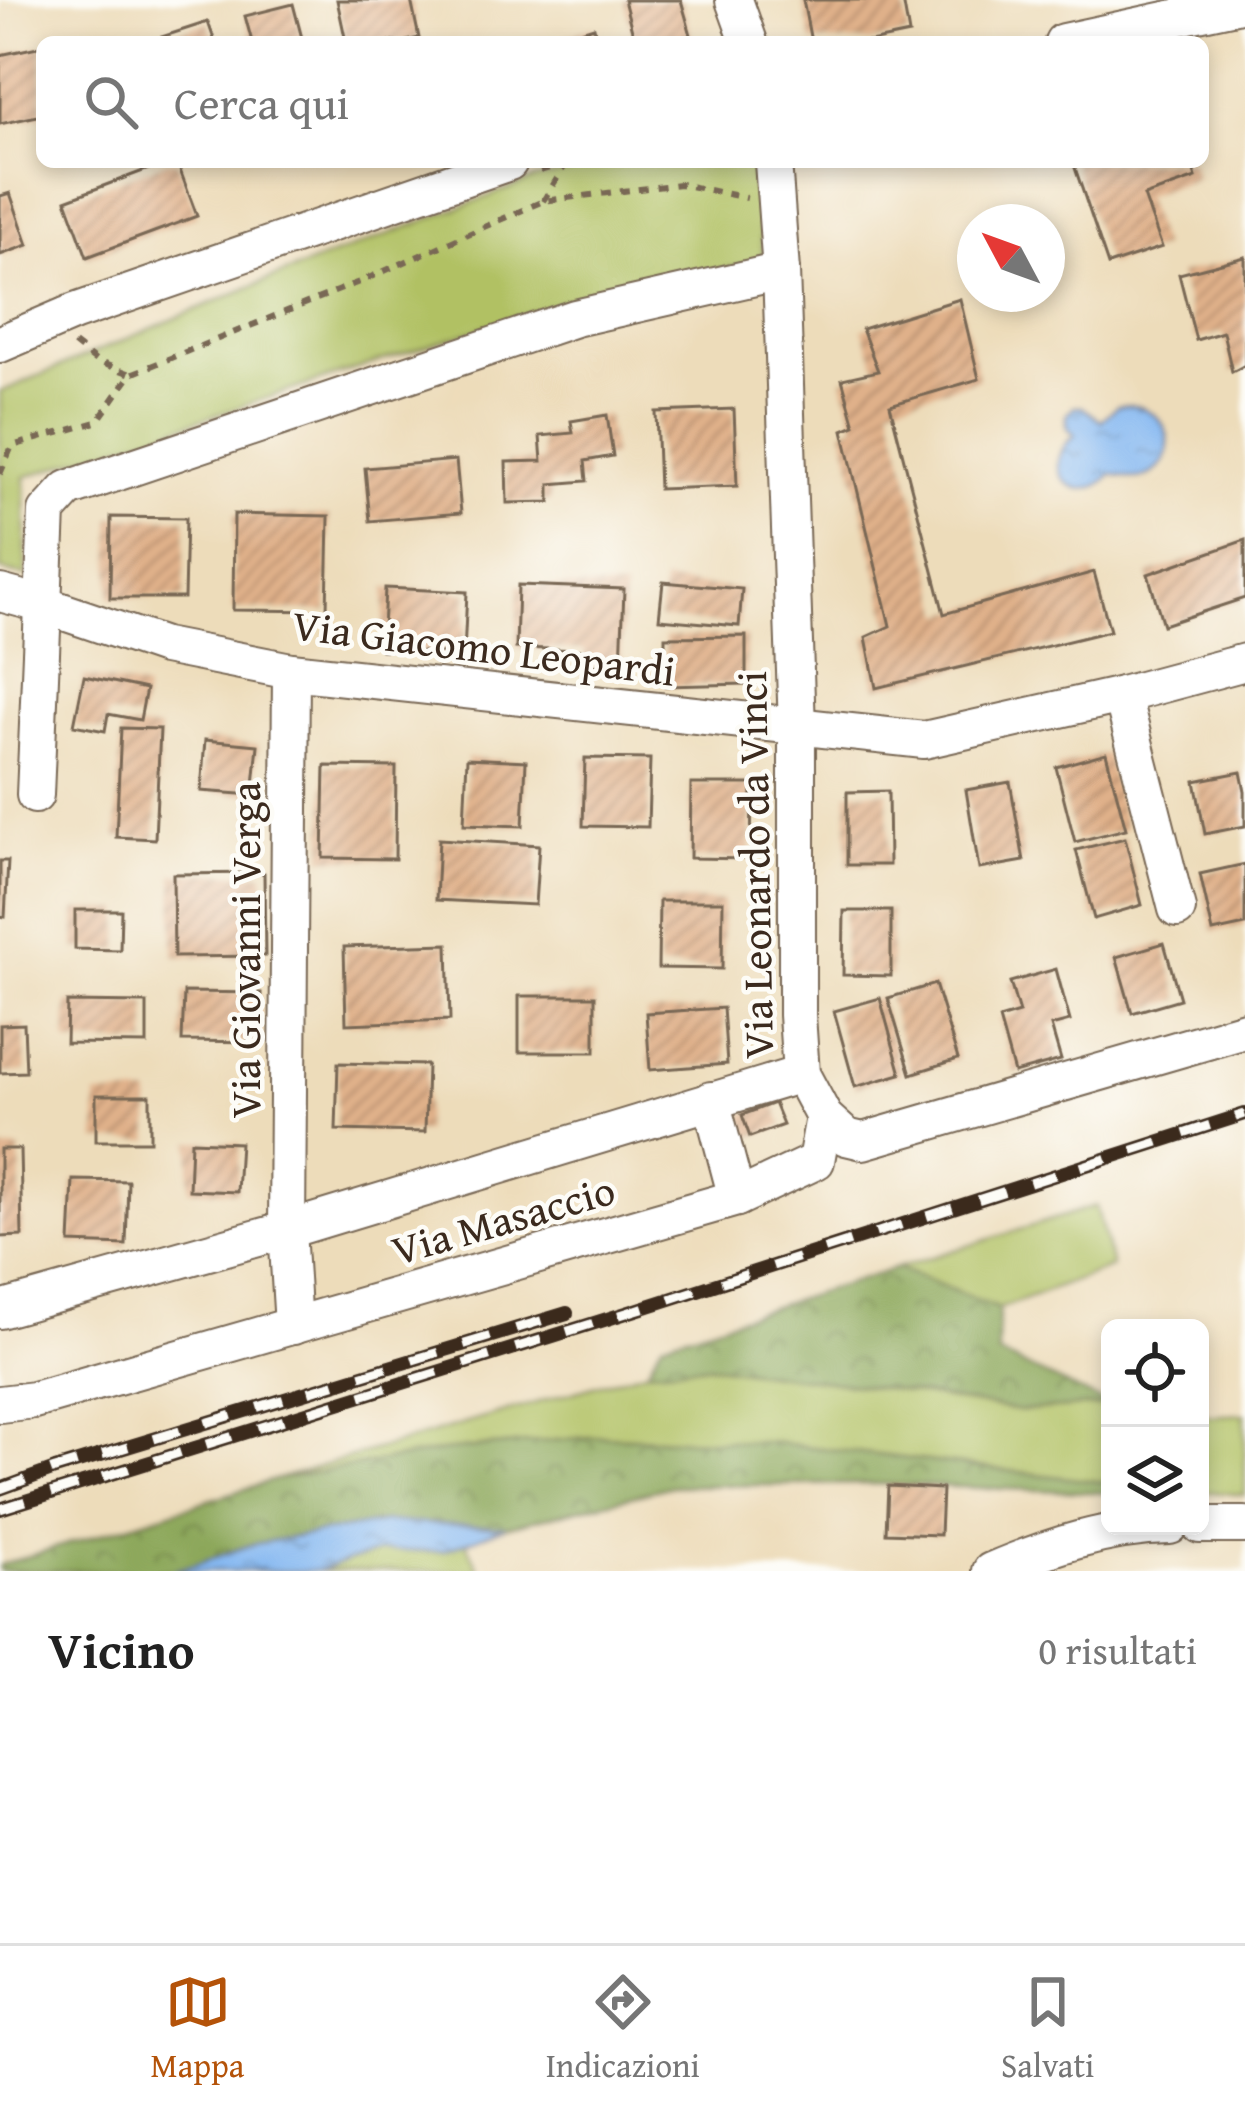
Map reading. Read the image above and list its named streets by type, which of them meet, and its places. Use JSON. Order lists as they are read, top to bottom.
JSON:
{
  "streets": {
    "street": [
      "Via Giacomo Leopardi",
      "Via Leonardo da Vinci",
      "Via Giovanni Verga",
      "Via Masaccio"
    ]
  },
  "crossings": [
    ["Via Giacomo Leopardi", "Via Leonardo da Vinci"],
    ["Via Giacomo Leopardi", "Via Giovanni Verga"],
    ["Via Leonardo da Vinci", "Via Masaccio"],
    ["Via Giovanni Verga", "Via Masaccio"]
  ],
  "north": "top left",
  "page": {
    "search": "Cerca qui",
    "heading": ["Vicino", "0 risultati"],
    "nav": ["Mappa", "Indicazioni", "Salvati"]
  }
}
